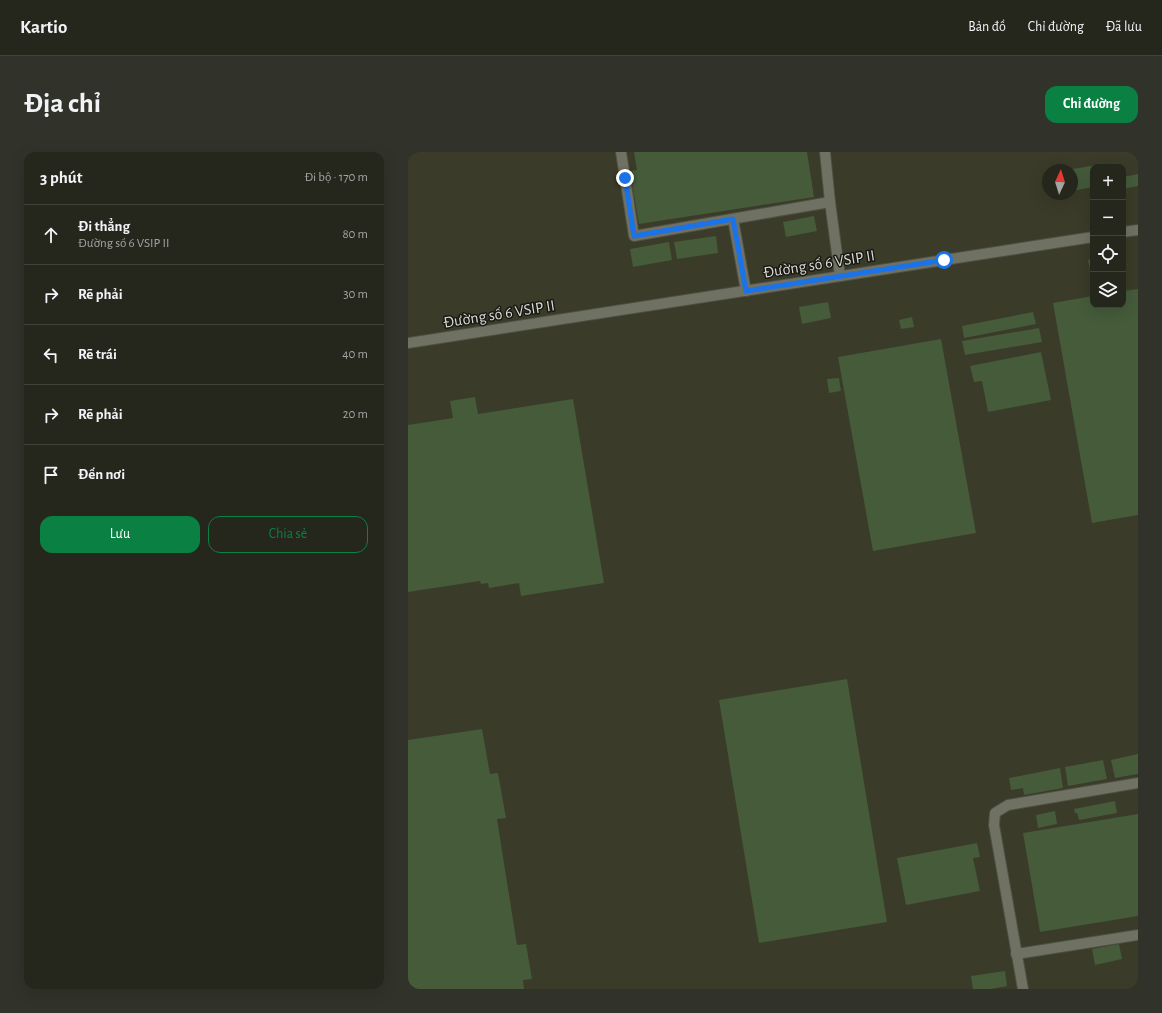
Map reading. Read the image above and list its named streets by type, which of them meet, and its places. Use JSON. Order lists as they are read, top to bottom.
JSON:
{
  "streets": {
    "street": ["Đường số 6 VSIP II"]
  },
  "north": "top",
  "page": {
    "header": "Kartio",
    "nav": ["Bản đồ", "Chỉ đường", "Đã lưu"],
    "buttons": [
      "Chỉ đường",
      ["Lưu", "Chia sẻ"]
    ],
    "title": "Địa chỉ",
    "heading": ["3 phút", "Đi bộ · 170 m"],
    "map_buttons": ["+", "−"],
    "list": [
      ["Đi thẳng", "Đường số 6 VSIP II", "80 m"],
      ["Rẽ phải", "30 m"],
      ["Rẽ trái", "40 m"],
      ["Rẽ phải", "20 m"],
      "Đến nơi"
    ]
  }
}
